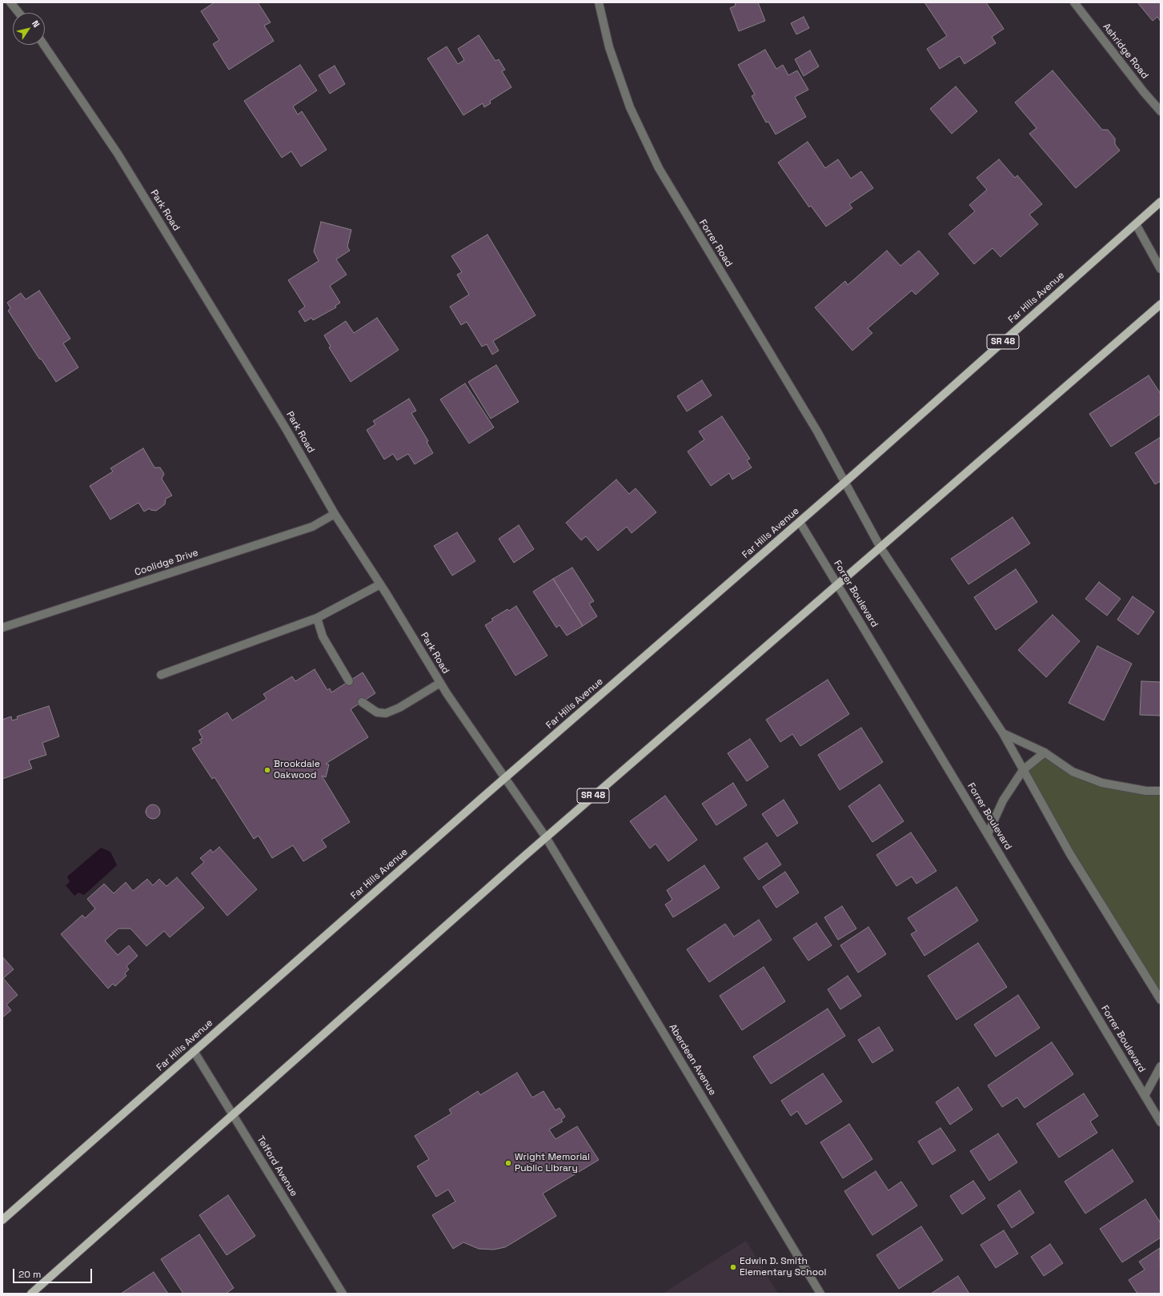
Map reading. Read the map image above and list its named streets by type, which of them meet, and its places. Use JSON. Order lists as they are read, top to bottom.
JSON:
{
  "streets": {
    "main road": ["Far Hills Avenue", "SR 48"],
    "street": [
      "Ashridge Road",
      "Park Road",
      "Forrer Road",
      "Coolidge Drive",
      "Forrer Boulevard",
      "Aberdeen Avenue",
      "Telford Avenue"
    ]
  },
  "crossings": [
    ["Park Road", "Far Hills Avenue"],
    ["Park Road", "SR 48"],
    ["Park Road", "Coolidge Drive"],
    ["Park Road", "Aberdeen Avenue"],
    ["Forrer Road", "Far Hills Avenue"],
    ["Forrer Road", "SR 48"],
    ["Far Hills Avenue", "Forrer Boulevard"],
    ["Far Hills Avenue", "Telford Avenue"],
    ["SR 48", "Forrer Boulevard"],
    ["SR 48", "Aberdeen Avenue"],
    ["SR 48", "Telford Avenue"]
  ],
  "places": ["Brookdale Oakwood", "Wright Memorial Public Library", "Edwin D. Smith Elementary School"],
  "scale_bar": "20 m",
  "north": "top right"
}
